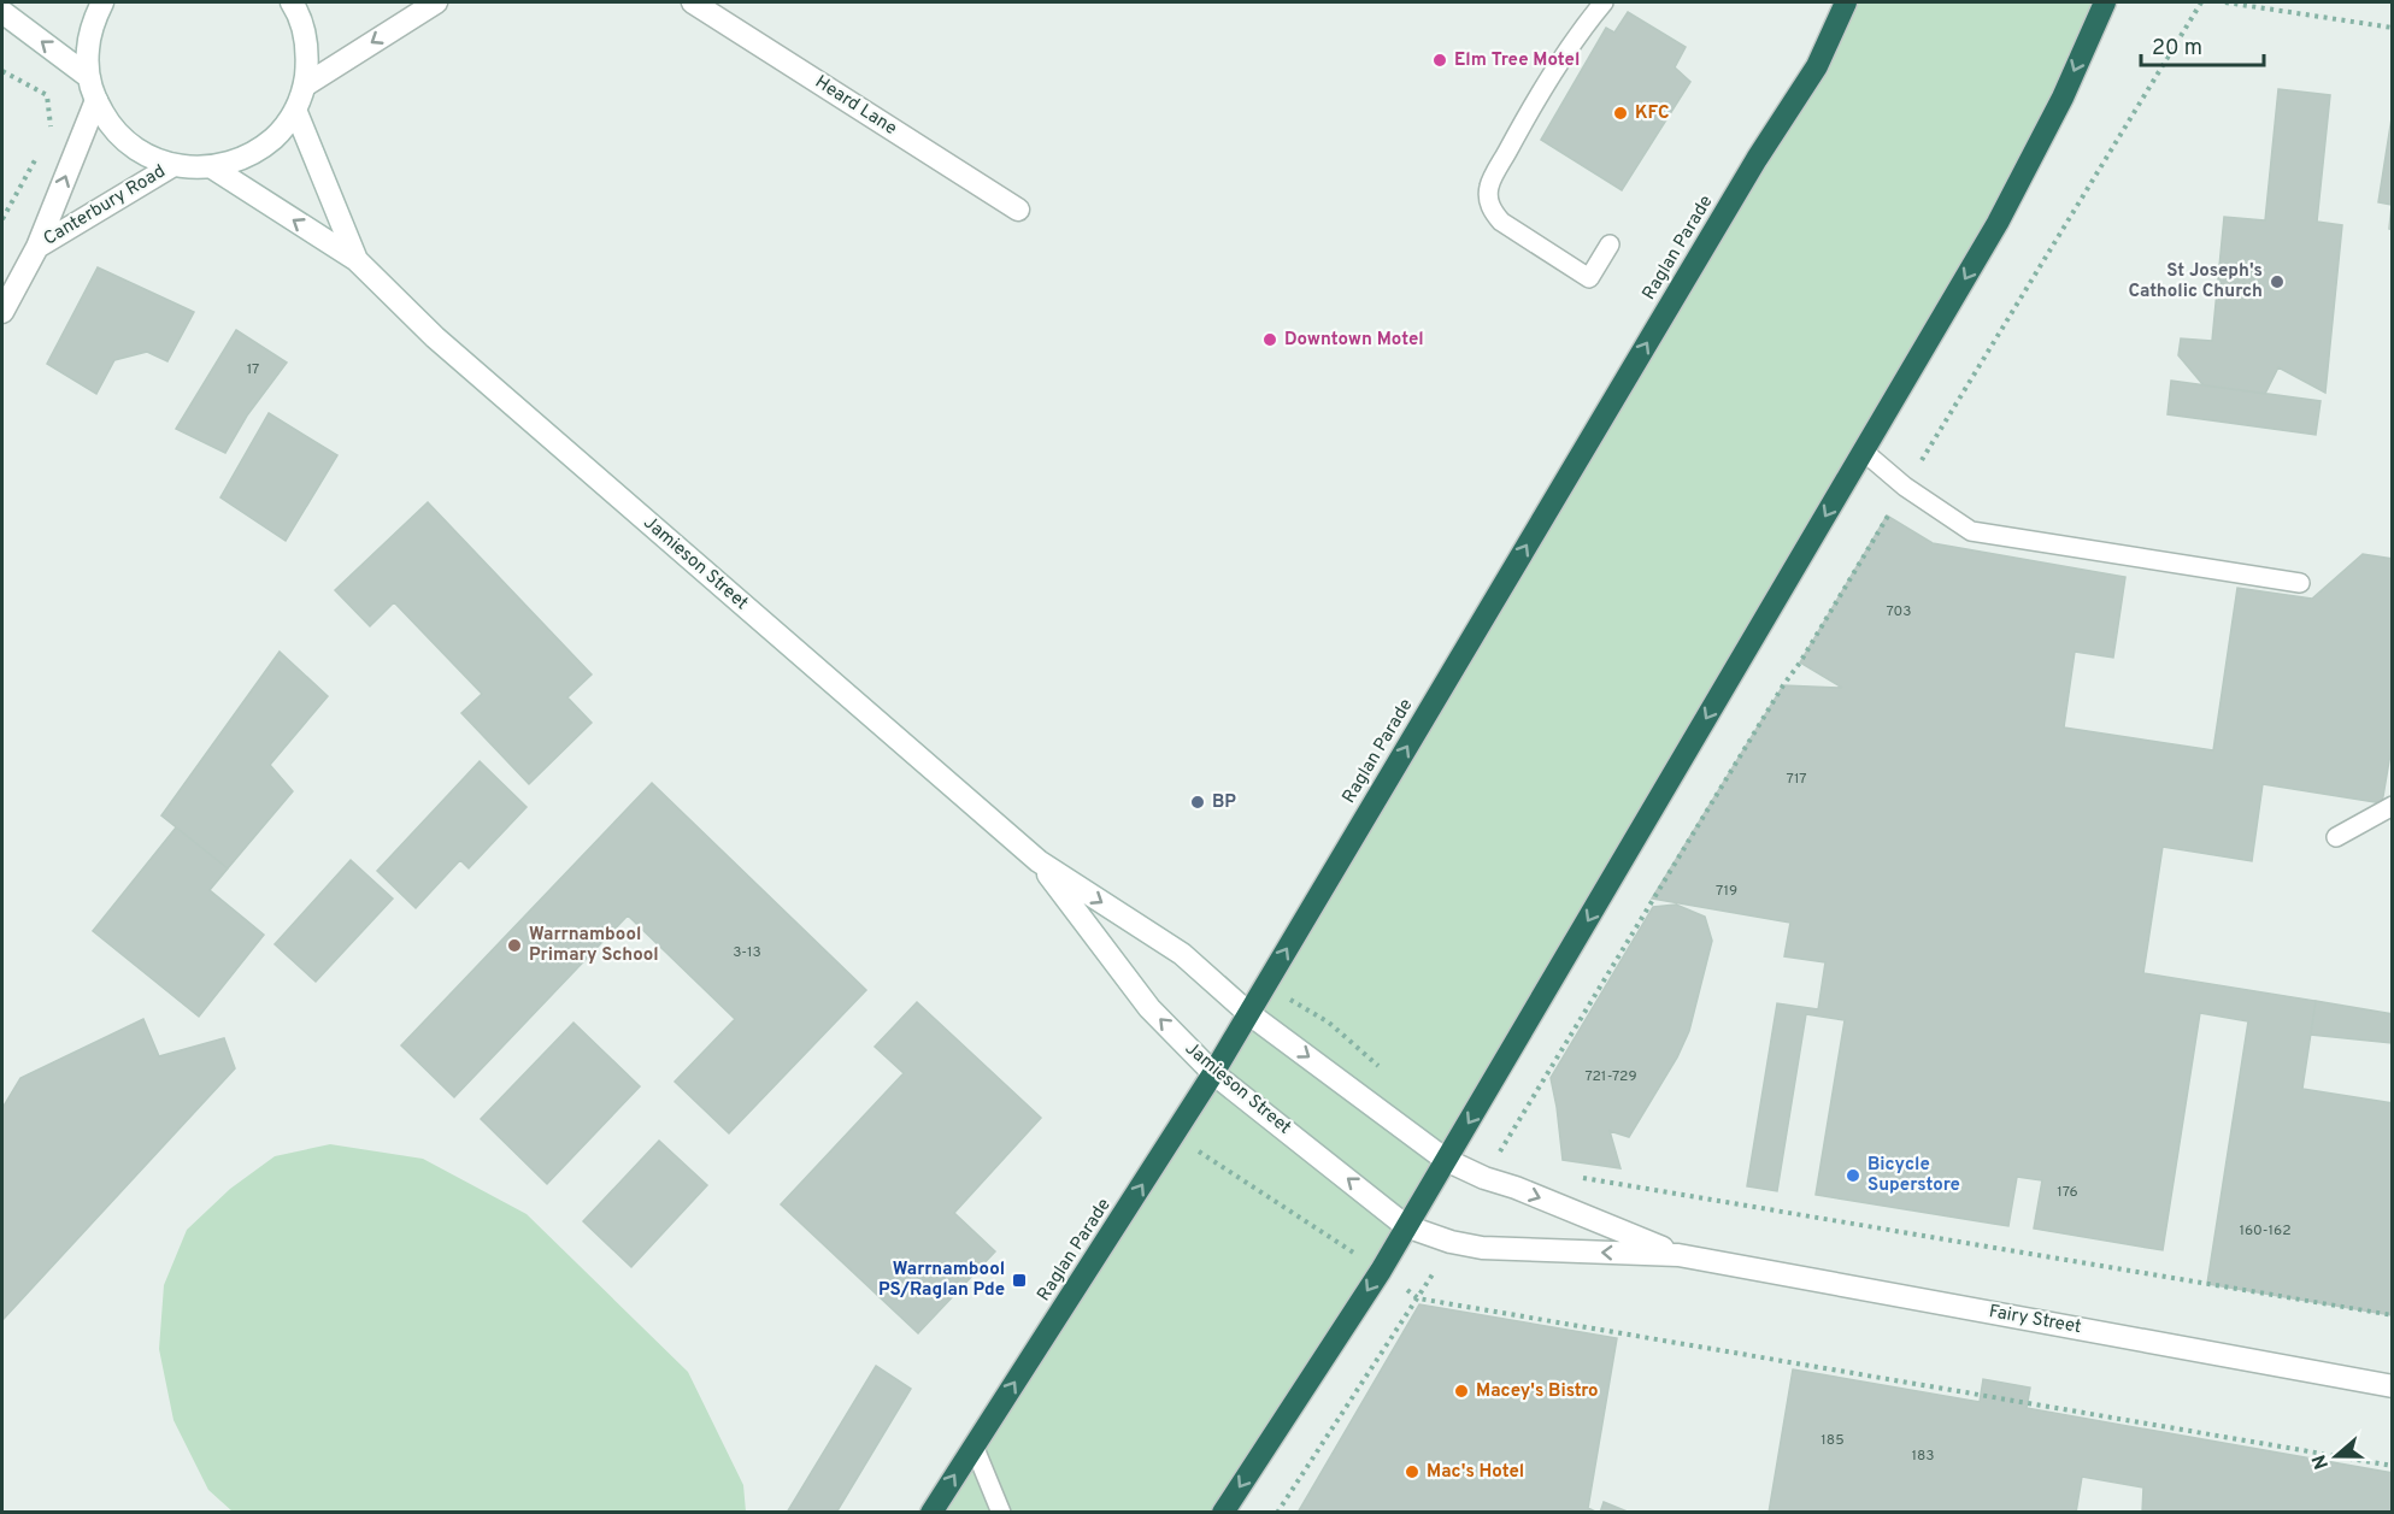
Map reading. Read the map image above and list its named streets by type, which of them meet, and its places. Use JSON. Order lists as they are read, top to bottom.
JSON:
{
  "streets": {
    "highway": ["Raglan Parade"],
    "street": [
      "Heard Lane",
      "Canterbury Road",
      "Jamieson Street",
      "Fairy Street"
    ]
  },
  "crossings": [
    ["Raglan Parade", "Jamieson Street"],
    ["Jamieson Street", "Fairy Street"]
  ],
  "one_way": ["Raglan Parade"],
  "places": {
    "other": [
      "Elm Tree Motel",
      "KFC",
      "St Joseph's Catholic Church",
      "Downtown Motel",
      "BP",
      "Warrnambool Primary School",
      "Bicycle Superstore",
      "Macey's Bistro",
      "Mac's Hotel"
    ],
    "transit": ["Warrnambool PS/Raglan Pde"]
  },
  "house_numbers": [
    "17",
    "703",
    "717",
    "719",
    "3-13",
    "721-729",
    "176",
    "160-162",
    "185",
    "183"
  ],
  "scale_bar": "20 m",
  "north": "left"
}
